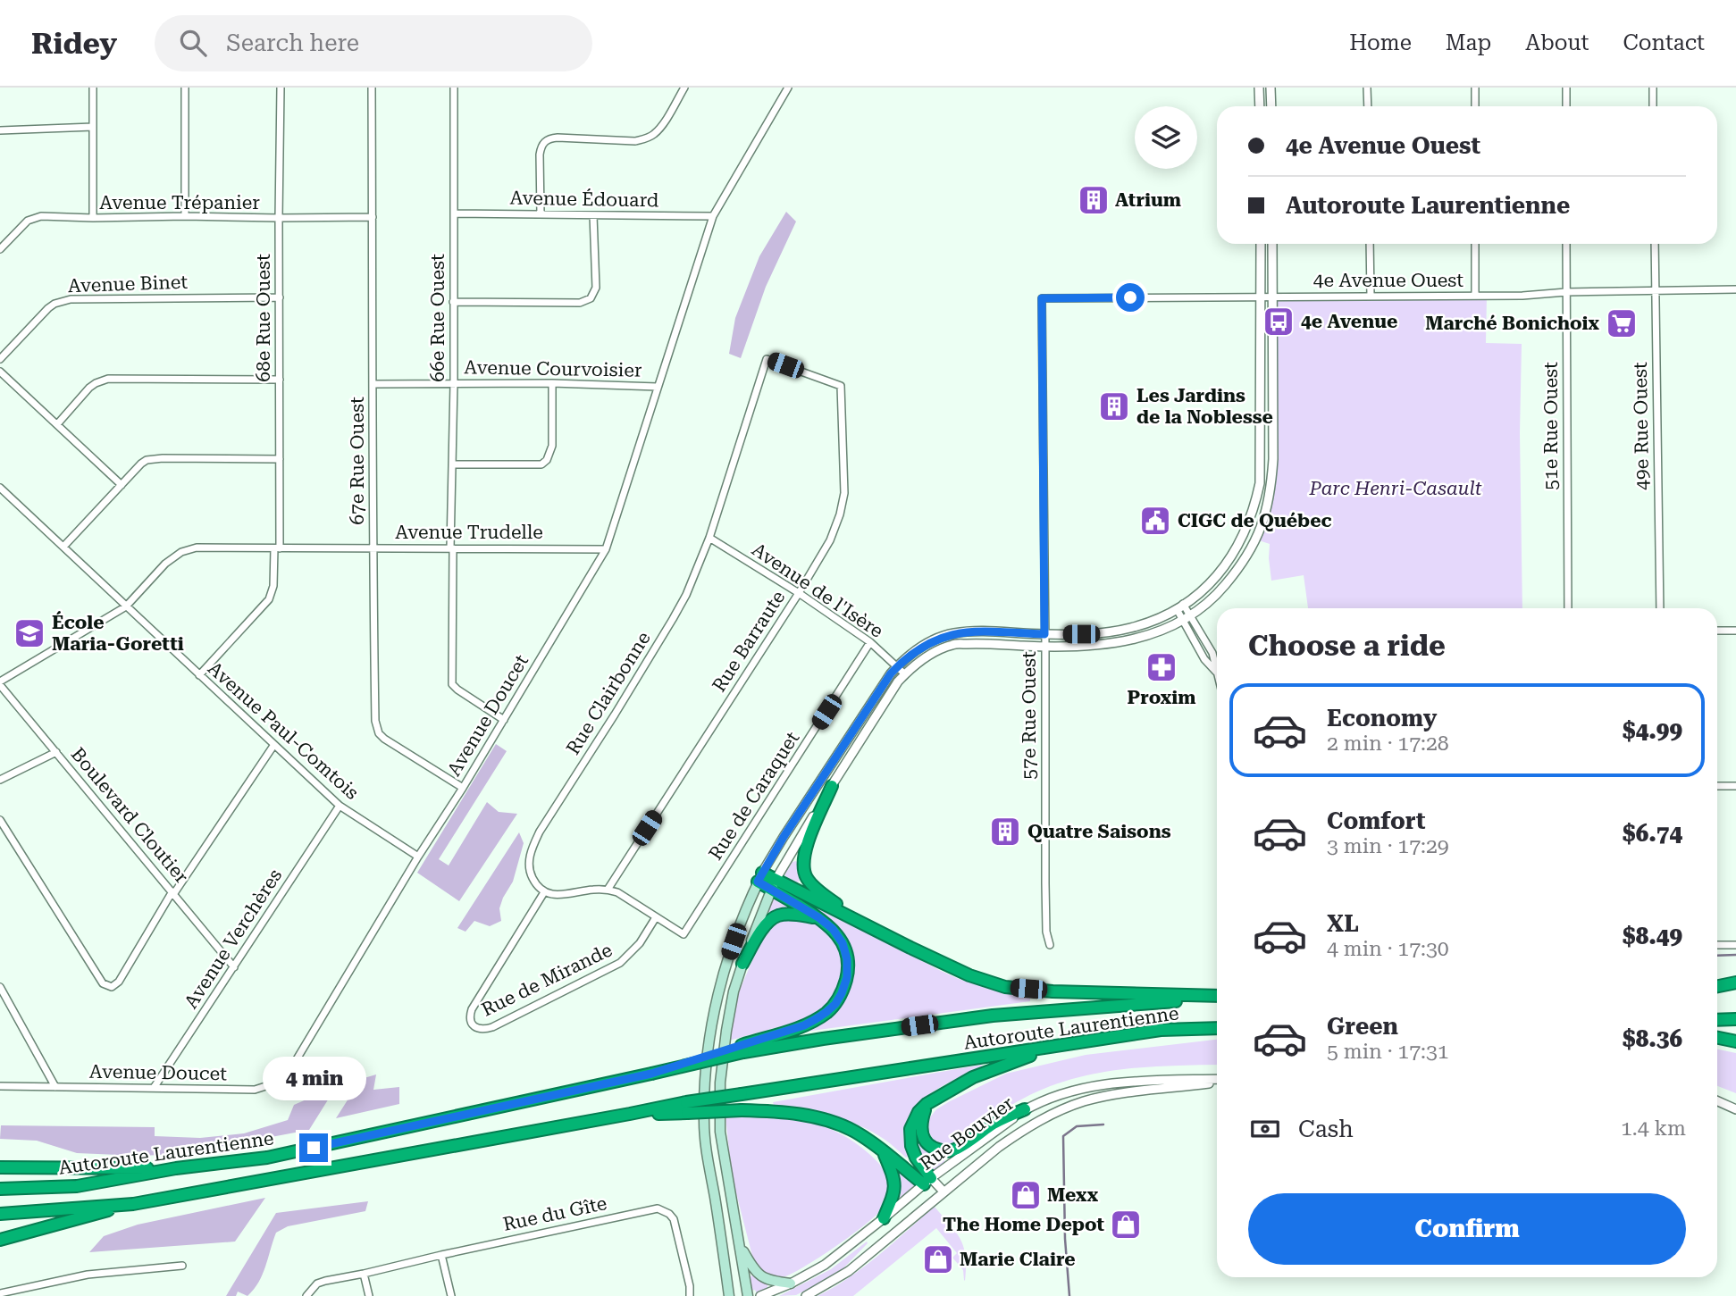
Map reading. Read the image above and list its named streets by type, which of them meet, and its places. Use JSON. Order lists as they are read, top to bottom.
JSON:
{
  "streets": {
    "highway": ["Autoroute Laurentienne"],
    "street": [
      "Avenue Édouard",
      "Avenue Trépanier",
      "4e Avenue Ouest",
      "Avenue Binet",
      "68e Rue Ouest",
      "66e Rue Ouest",
      "Avenue Courvoisier",
      "51e Rue Ouest",
      "49e Rue Ouest",
      "67e Rue Ouest",
      "Avenue Trudelle",
      "Avenue de l'Isère",
      "Rue Barraute",
      "Rue Clairbonne",
      "Avenue Doucet",
      "57e Rue Ouest",
      "Avenue Paul-Comtois",
      "Rue de Caraquet",
      "Boulevard Cloutier",
      "Avenue Verchères",
      "Rue de Mirande",
      "Rue Bouvier",
      "Rue du Gîte"
    ]
  },
  "crossings": [
    ["Avenue Édouard", "66e Rue Ouest"],
    ["Avenue Édouard", "Avenue Doucet"],
    ["Avenue Trépanier", "68e Rue Ouest"],
    ["Avenue Trépanier", "67e Rue Ouest"],
    ["4e Avenue Ouest", "51e Rue Ouest"],
    ["4e Avenue Ouest", "49e Rue Ouest"],
    ["4e Avenue Ouest", "57e Rue Ouest"],
    ["Avenue Binet", "68e Rue Ouest"],
    ["68e Rue Ouest", "Avenue Trudelle"],
    ["68e Rue Ouest", "Avenue Paul-Comtois"],
    ["66e Rue Ouest", "Avenue Courvoisier"],
    ["66e Rue Ouest", "Avenue Trudelle"],
    ["66e Rue Ouest", "Avenue Doucet"],
    ["Avenue Courvoisier", "67e Rue Ouest"],
    ["Avenue Courvoisier", "Avenue Doucet"],
    ["67e Rue Ouest", "Avenue Trudelle"],
    ["67e Rue Ouest", "Avenue Doucet"],
    ["Avenue Trudelle", "Avenue Doucet"],
    ["Avenue Trudelle", "Avenue Paul-Comtois"],
    ["Avenue Trudelle", "Boulevard Cloutier"],
    ["Avenue de l'Isère", "Rue Barraute"],
    ["Avenue de l'Isère", "Rue Clairbonne"],
    ["Avenue de l'Isère", "Rue de Caraquet"],
    ["Rue Barraute", "Rue Clairbonne"],
    ["Rue Clairbonne", "Rue de Mirande"],
    ["Avenue Doucet", "Avenue Paul-Comtois"],
    ["Avenue Doucet", "Avenue Verchères"],
    ["Avenue Paul-Comtois", "Avenue Verchères"],
    ["Rue de Caraquet", "Rue de Mirande"],
    ["Boulevard Cloutier", "Avenue Verchères"]
  ],
  "parks": ["Parc Henri-Casault"],
  "places": {
    "building": ["Atrium", "Les Jardins de la Noblesse", "Quatre Saisons"],
    "bus stop": ["4e Avenue"],
    "supermarket": ["Marché Bonichoix"],
    "public building": ["CIGC de Québec"],
    "school or university": ["École Maria-Goretti"],
    "pharmacy": ["Proxim"],
    "shop": ["Mexx", "The Home Depot", "Marie Claire"]
  },
  "page": {
    "header": "Ridey",
    "search": "Search here",
    "nav": [
      "Home",
      "Map",
      "About",
      "Contact"
    ],
    "banner": ["4e Avenue Ouest", "Autoroute Laurentienne"],
    "heading": "Choose a ride",
    "list": [
      {
        "name": "Economy",
        "note": "2 min · 17:28",
        "value": "$4.99"
      },
      {
        "name": "Comfort",
        "note": "3 min · 17:29",
        "value": "$6.74"
      },
      {
        "name": "XL",
        "note": "4 min · 17:30",
        "value": "$8.49"
      },
      {
        "name": "Green",
        "note": "5 min · 17:31",
        "value": "$8.36"
      }
    ],
    "bubble": "4 min",
    "pay": ["Cash", "1.4 km"],
    "buttons": "Confirm"
  }
}
